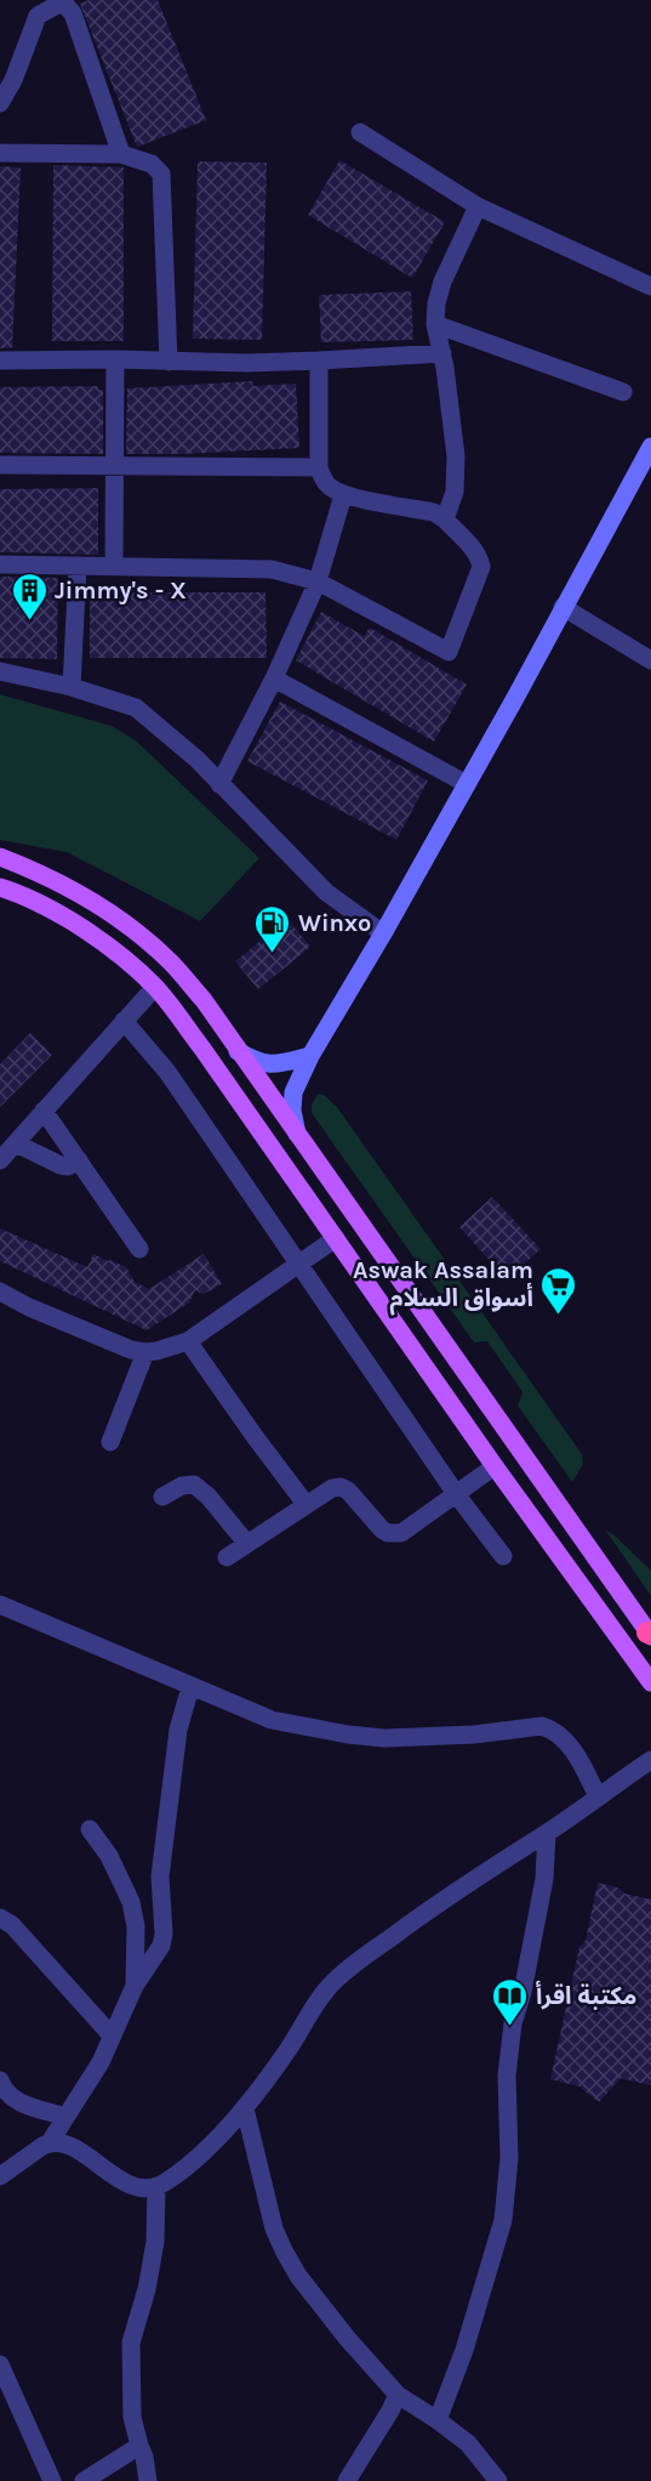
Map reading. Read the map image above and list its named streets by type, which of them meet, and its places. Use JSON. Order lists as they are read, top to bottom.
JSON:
{
  "places": {
    "building": ["Jimmy's - X"],
    "fuel station": ["Winxo"],
    "supermarket": ["Aswak Assalam أسواق السلام"],
    "library": ["مكتبة اقرأ"]
  }
}
